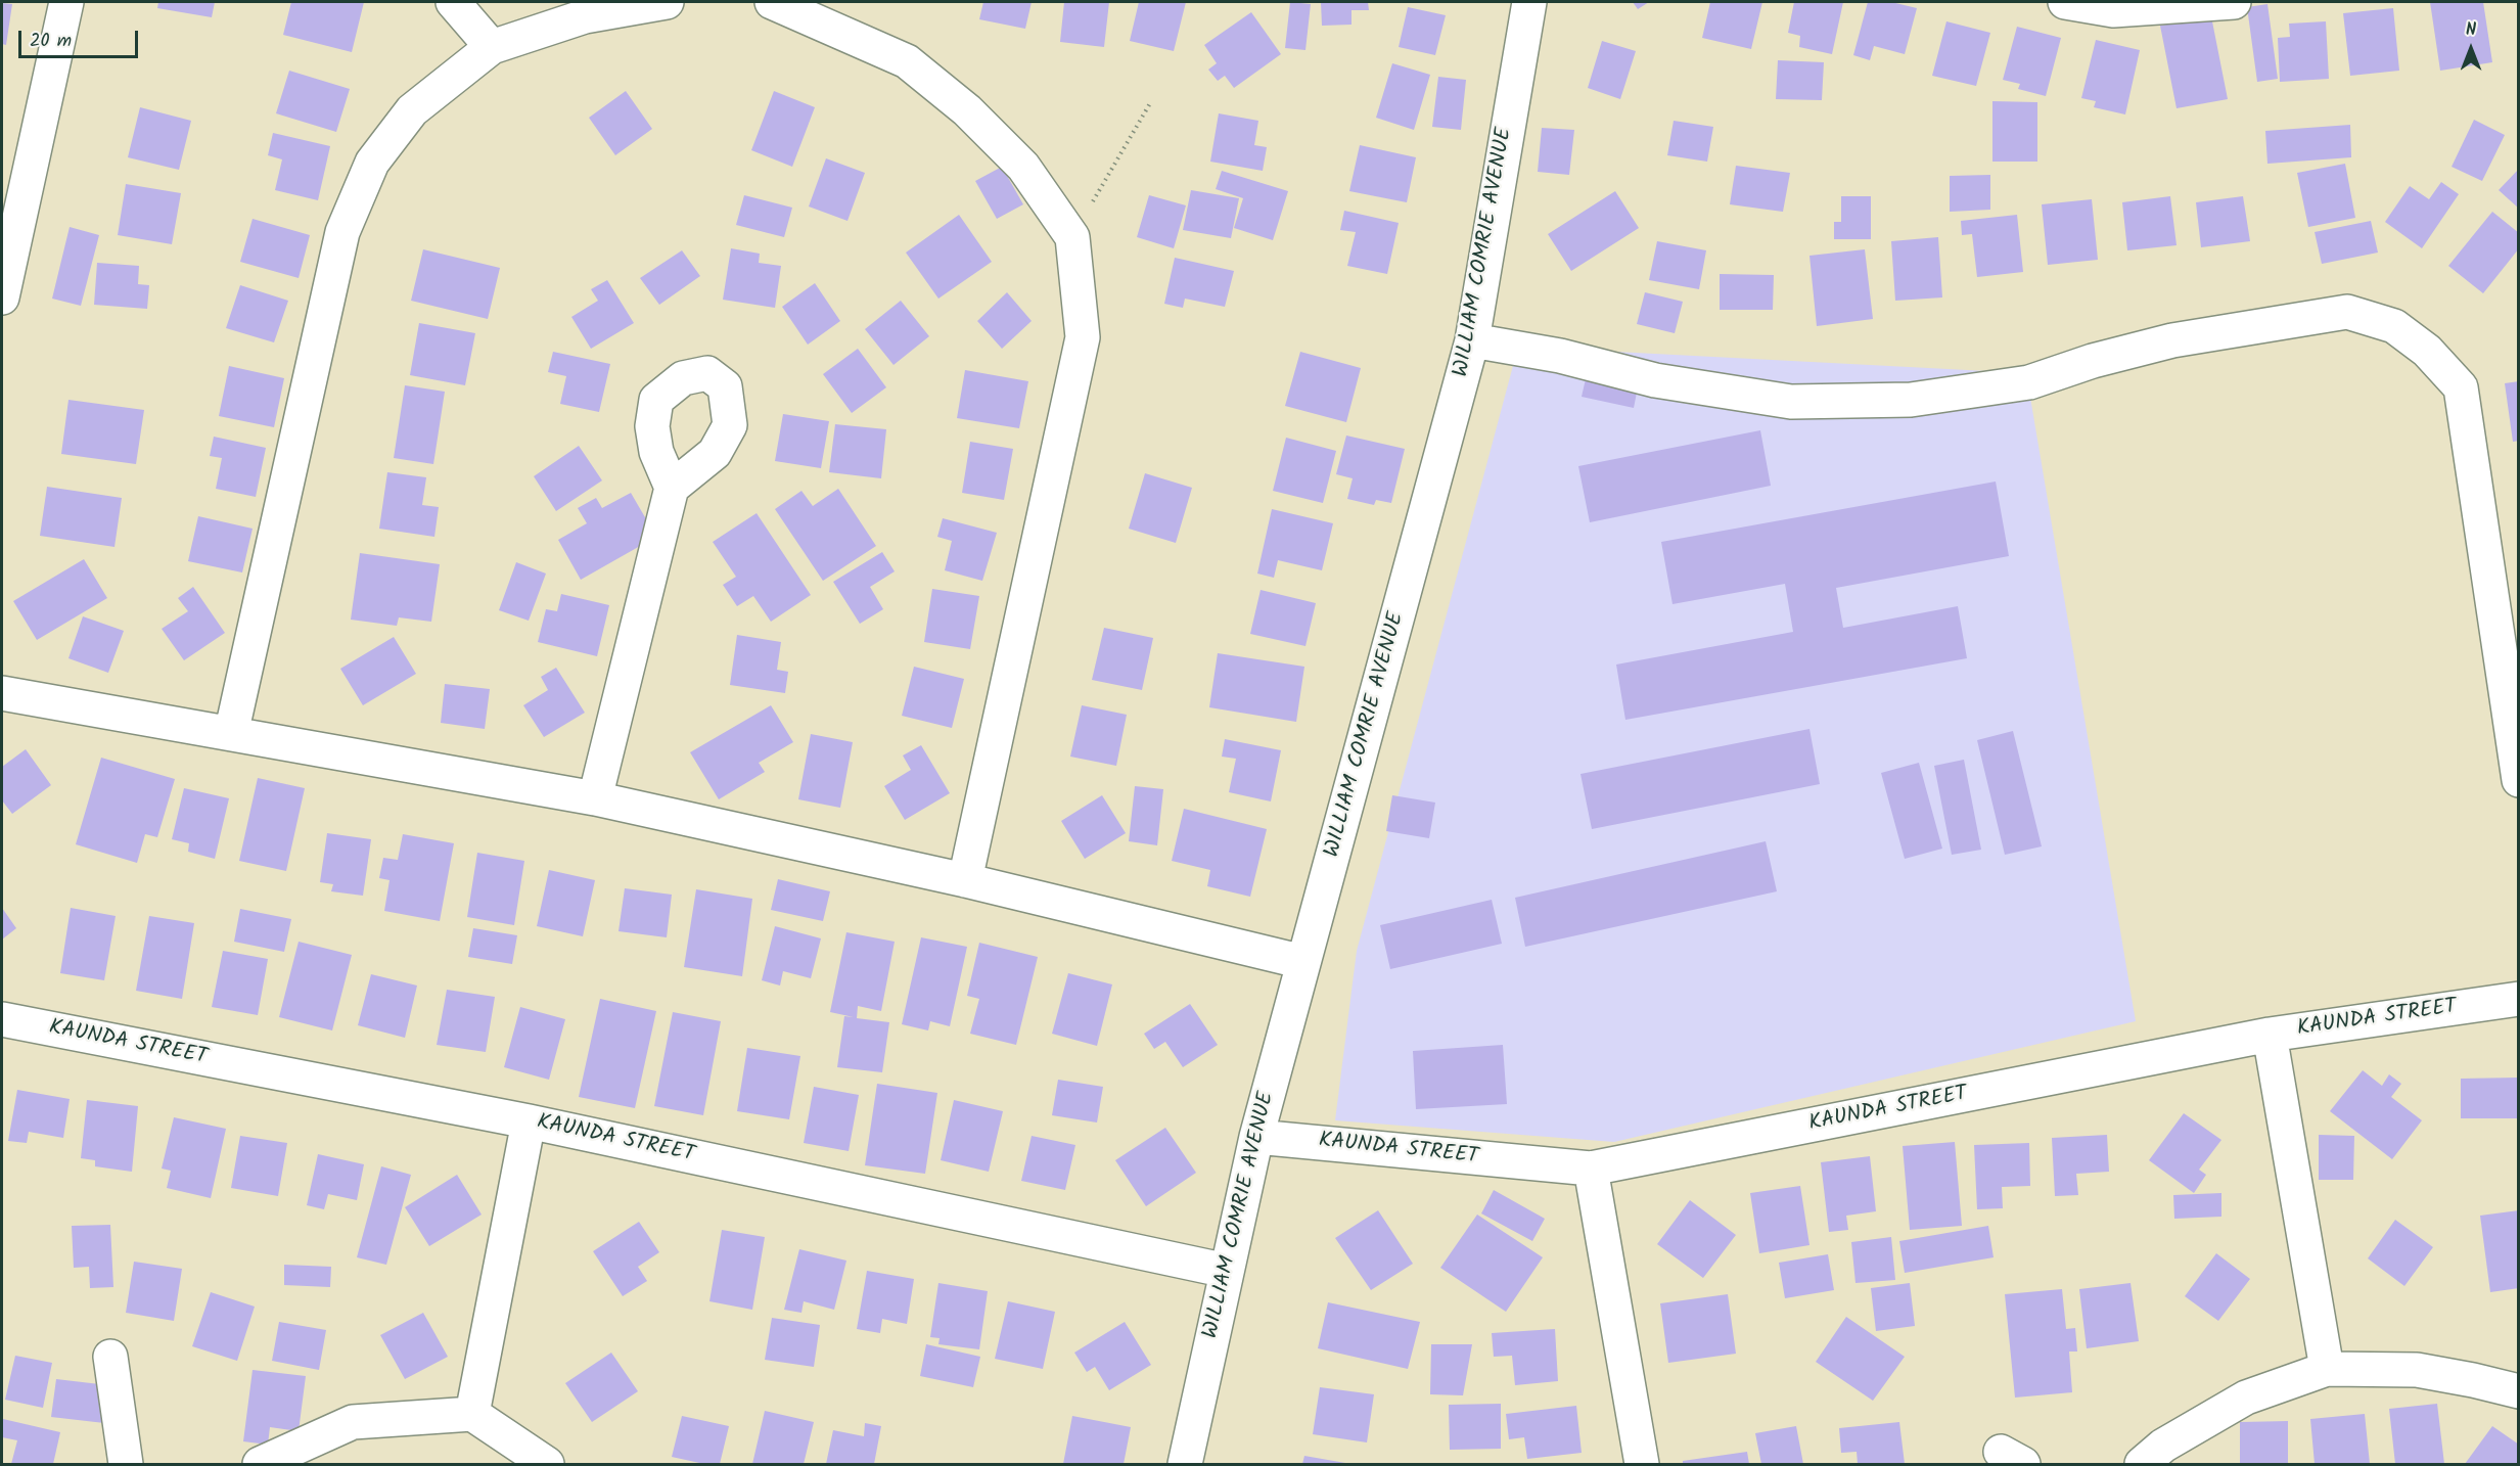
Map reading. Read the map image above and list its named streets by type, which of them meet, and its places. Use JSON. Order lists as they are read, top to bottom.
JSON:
{
  "streets": {
    "street": ["WILLIAM COMRIE AVENUE", "KAUNDA STREET"]
  },
  "crossings": [
    ["WILLIAM COMRIE AVENUE", "KAUNDA STREET"]
  ],
  "scale_bar": "20 m",
  "north": "top"
}
